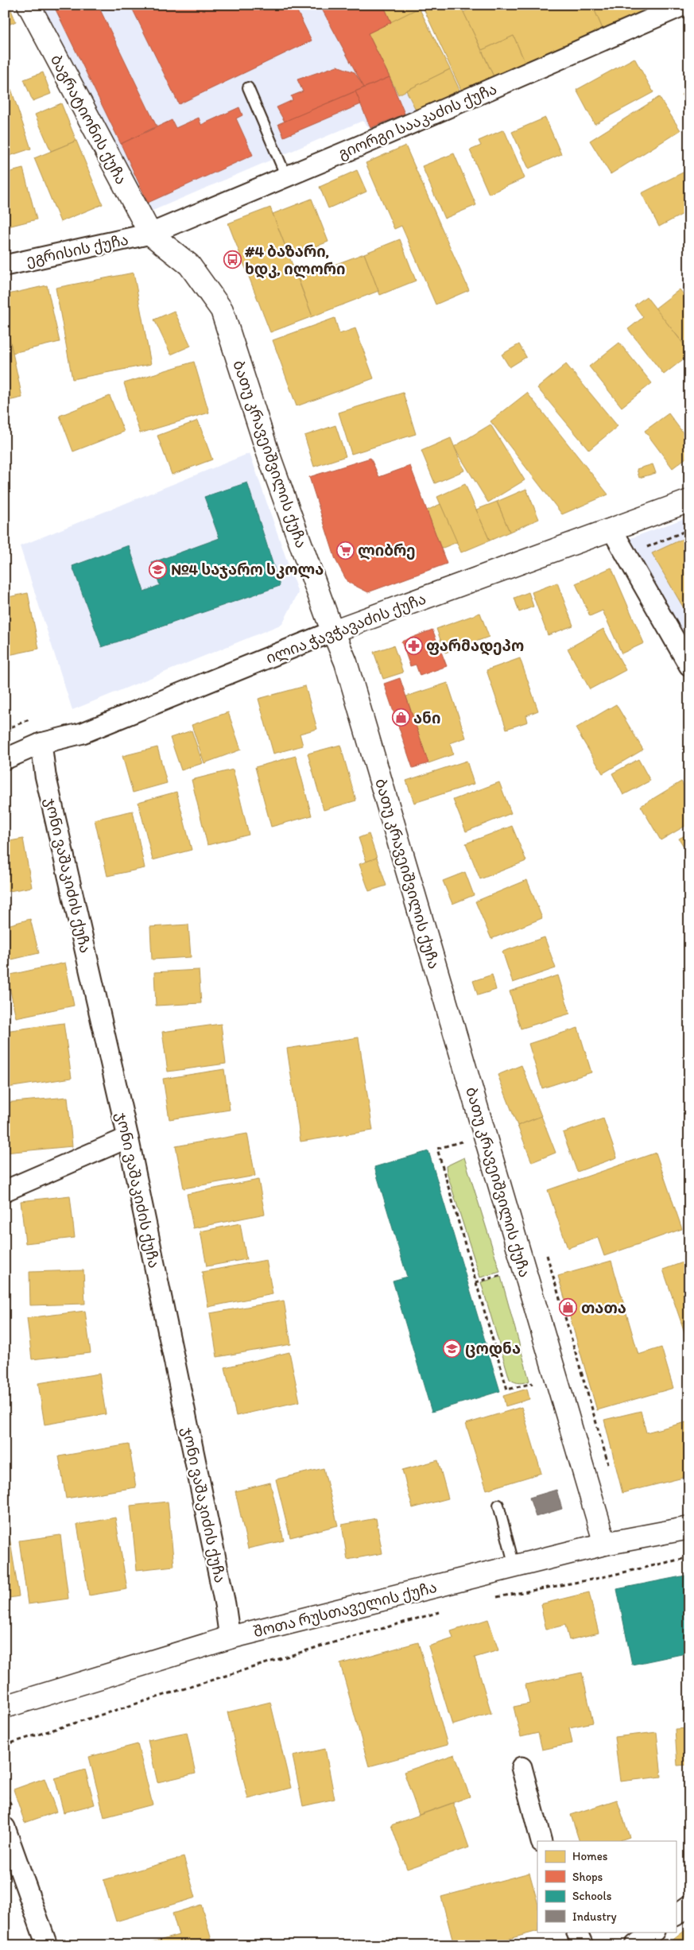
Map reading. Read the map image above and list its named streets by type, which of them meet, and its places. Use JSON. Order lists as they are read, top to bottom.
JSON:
{
  "streets": {
    "street": [
      "ბაგრატიონის ქუჩა",
      "გიორგი სააკაძის ქუჩა",
      "ეგრისის ქუჩა",
      "ბათუ კრავეიშვილის ქუჩა",
      "ილია ჭავჭავაძის ქუჩა",
      "ჯონი ვაშაკიძის ქუჩა",
      "შოთა რუსთაველის ქუჩა"
    ]
  },
  "crossings": [
    ["ბაგრატიონის ქუჩა", "გიორგი სააკაძის ქუჩა"],
    ["ბაგრატიონის ქუჩა", "ეგრისის ქუჩა"],
    ["ბაგრატიონის ქუჩა", "ბათუ კრავეიშვილის ქუჩა"],
    ["გიორგი სააკაძის ქუჩა", "ეგრისის ქუჩა"],
    ["გიორგი სააკაძის ქუჩა", "ბათუ კრავეიშვილის ქუჩა"],
    ["ეგრისის ქუჩა", "ბათუ კრავეიშვილის ქუჩა"],
    ["ბათუ კრავეიშვილის ქუჩა", "ილია ჭავჭავაძის ქუჩა"],
    ["ბათუ კრავეიშვილის ქუჩა", "შოთა რუსთაველის ქუჩა"],
    ["ილია ჭავჭავაძის ქუჩა", "ჯონი ვაშაკიძის ქუჩა"],
    ["ჯონი ვაშაკიძის ქუჩა", "შოთა რუსთაველის ქუჩა"]
  ],
  "places": {
    "bus stop": ["#4 ბაზარი, ხდკ, ილორი"],
    "supermarket": ["ლიბრე"],
    "school or university": ["№4 საჯარო სკოლა", "ცოდნა"],
    "pharmacy": ["ფარმადეპო"],
    "shop": ["ანი", "თათა"]
  },
  "legend": [
    "Homes",
    "Shops",
    "Schools",
    "Industry"
  ]
}
